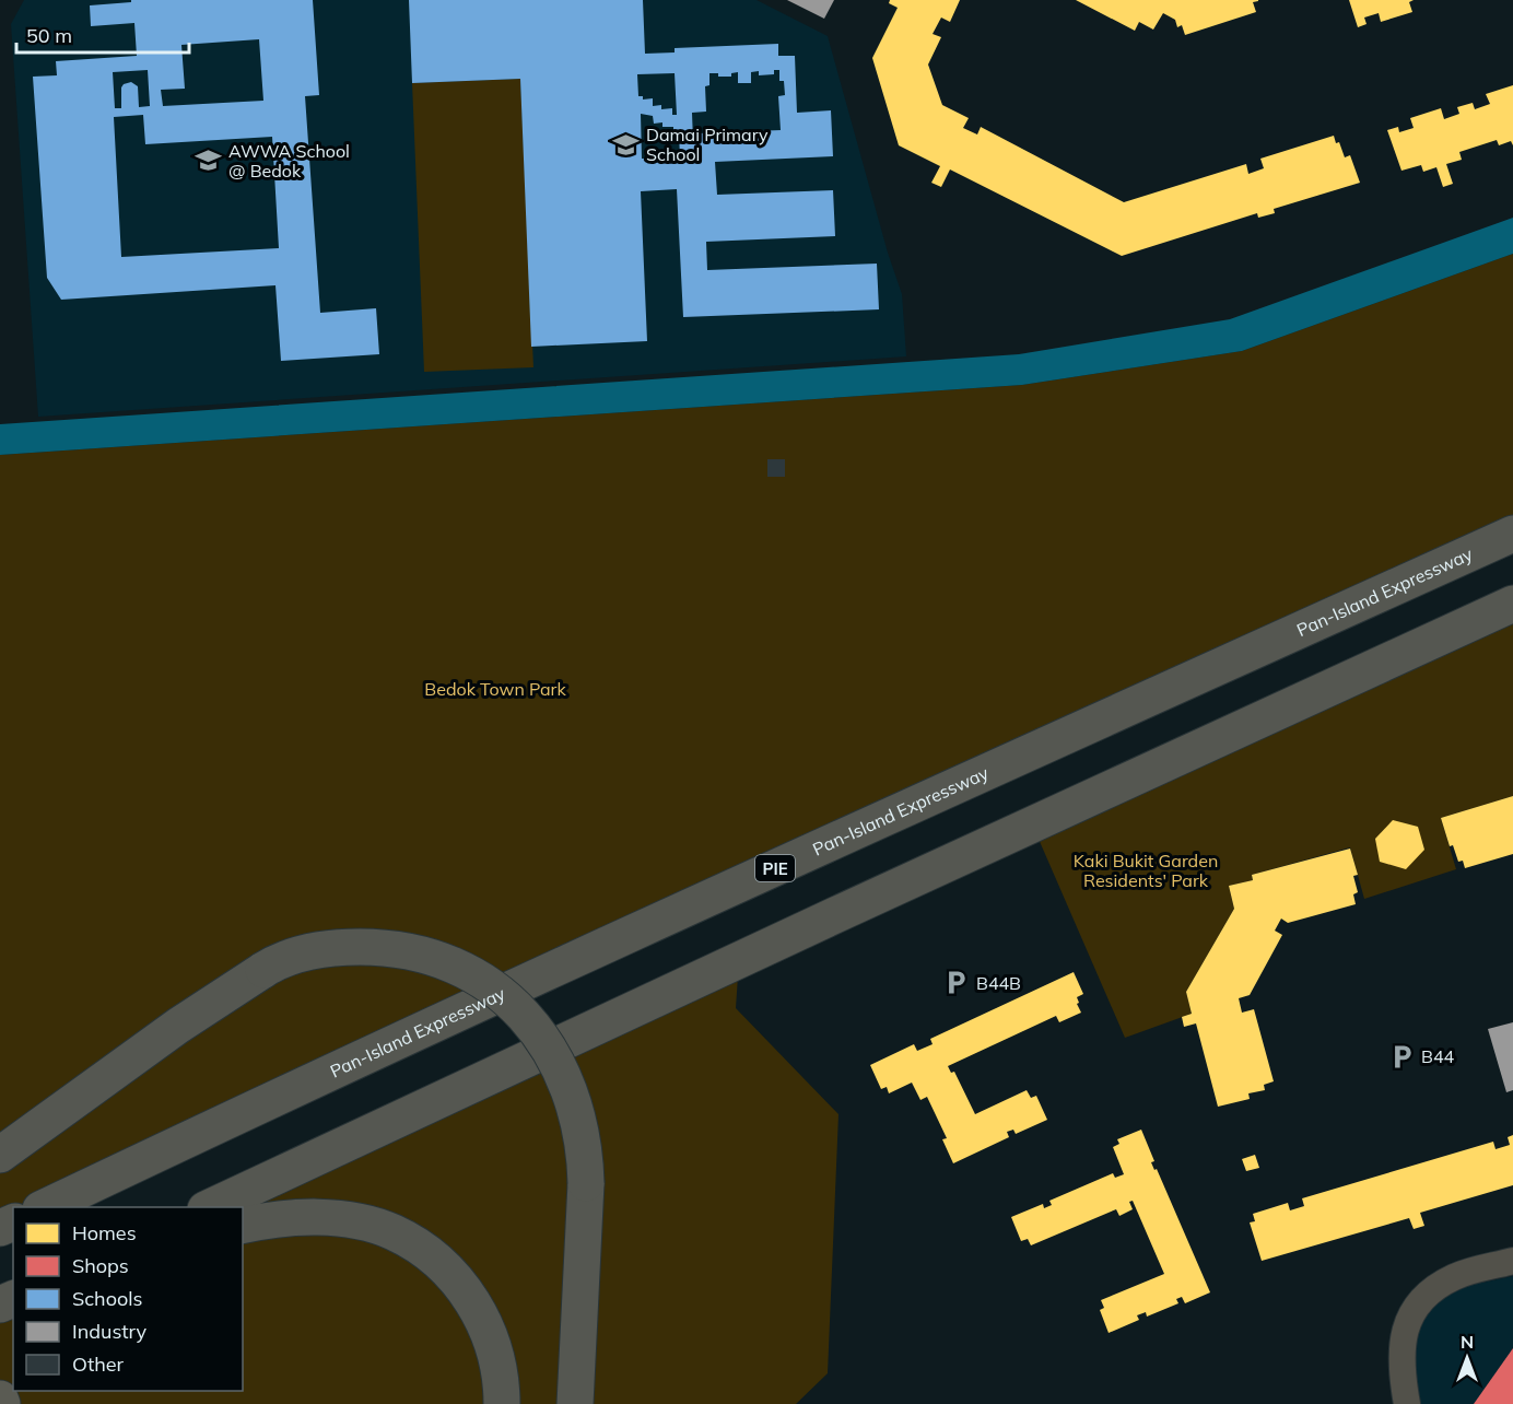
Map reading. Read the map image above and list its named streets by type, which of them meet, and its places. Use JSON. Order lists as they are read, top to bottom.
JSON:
{
  "streets": {
    "highway": ["Pan-Island Expressway", "PIE"]
  },
  "parks": ["Bedok Town Park", "Kaki Bukit Garden Residents' Park"],
  "places": {
    "school or university": ["Damai Primary School", "AWWA School @ Bedok"],
    "parking": ["B44B", "B44"]
  },
  "legend": [
    "Homes",
    "Shops",
    "Schools",
    "Industry",
    "Other"
  ],
  "scale_bar": "50 m",
  "north": "top"
}
